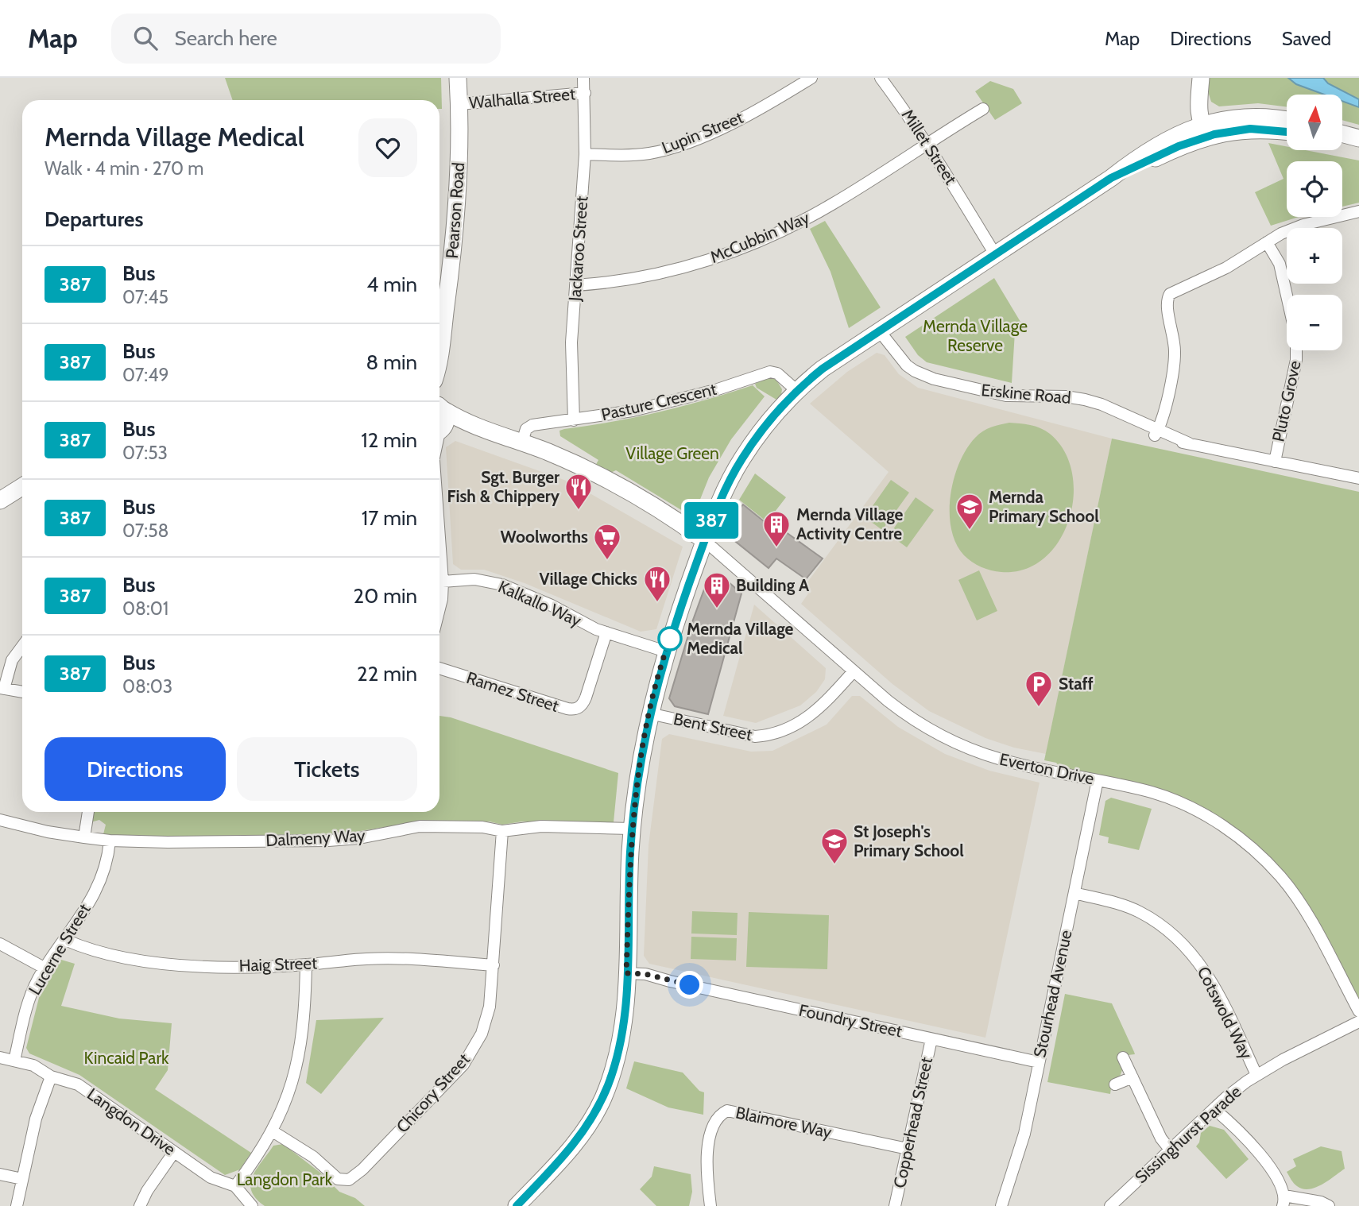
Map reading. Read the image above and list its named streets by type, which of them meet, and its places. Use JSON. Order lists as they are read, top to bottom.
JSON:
{
  "streets": {
    "street": [
      "Walhalla Street",
      "Lupin Street",
      "Millet Street",
      "Pearson Road",
      "McCubbin Way",
      "Jackaroo Street",
      "Erskine Road",
      "Pluto Grove",
      "Pasture Crescent",
      "Kalkallo Way",
      "Ramez Street",
      "Bent Street",
      "Everton Drive",
      "Dalmeny Way",
      "Lucerne Street",
      "Haig Street",
      "Stourhead Avenue",
      "Cotswold Way",
      "Foundry Street",
      "Chicory Street",
      "Langdon Drive",
      "Blaimore Way",
      "Copperhead Street",
      "Sissinghurst Parade"
    ]
  },
  "crossings": [
    ["Walhalla Street", "Pearson Road"],
    ["Walhalla Street", "Jackaroo Street"],
    ["Lupin Street", "Jackaroo Street"],
    ["Millet Street", "McCubbin Way"],
    ["McCubbin Way", "Jackaroo Street"],
    ["Jackaroo Street", "Pasture Crescent"],
    ["Erskine Road", "Pluto Grove"],
    ["Kalkallo Way", "Ramez Street"],
    ["Bent Street", "Everton Drive"],
    ["Everton Drive", "Stourhead Avenue"],
    ["Dalmeny Way", "Lucerne Street"],
    ["Dalmeny Way", "Chicory Street"],
    ["Lucerne Street", "Haig Street"],
    ["Lucerne Street", "Langdon Drive"],
    ["Haig Street", "Chicory Street"],
    ["Stourhead Avenue", "Cotswold Way"],
    ["Stourhead Avenue", "Foundry Street"],
    ["Cotswold Way", "Sissinghurst Parade"],
    ["Foundry Street", "Copperhead Street"],
    ["Blaimore Way", "Copperhead Street"]
  ],
  "parks": [
    "Mernda Village Reserve",
    "Village Green",
    "Kincaid Park",
    "Langdon Park"
  ],
  "places": {
    "restaurant": ["Sgt. Burger Fish & Chippery", "Village Chicks"],
    "school or university": ["Mernda Primary School", "St Joseph's Primary School"],
    "building": ["Mernda Village Activity Centre", "Building A"],
    "supermarket": ["Woolworths"],
    "other": ["Mernda Village Medical"],
    "parking": ["Staff"]
  },
  "lines": ["bus line 387"],
  "north": "top",
  "page": {
    "header": "Map",
    "search": "Search here",
    "nav": ["Map", "Directions", "Saved"],
    "on_map": "387",
    "map_buttons": ["+", "−"],
    "heading": [
      ["Mernda Village Medical", "Walk · 4 min · 270 m"],
      "Departures"
    ],
    "list": [
      {
        "mark": "387",
        "name": "Bus",
        "note": "07:45",
        "value": "4 min"
      },
      {
        "mark": "387",
        "name": "Bus",
        "note": "07:49",
        "value": "8 min"
      },
      {
        "mark": "387",
        "name": "Bus",
        "note": "07:53",
        "value": "12 min"
      },
      {
        "mark": "387",
        "name": "Bus",
        "note": "07:58",
        "value": "17 min"
      },
      {
        "mark": "387",
        "name": "Bus",
        "note": "08:01",
        "value": "20 min"
      },
      {
        "mark": "387",
        "name": "Bus",
        "note": "08:03",
        "value": "22 min"
      }
    ],
    "buttons": ["Directions", "Tickets"]
  }
}
